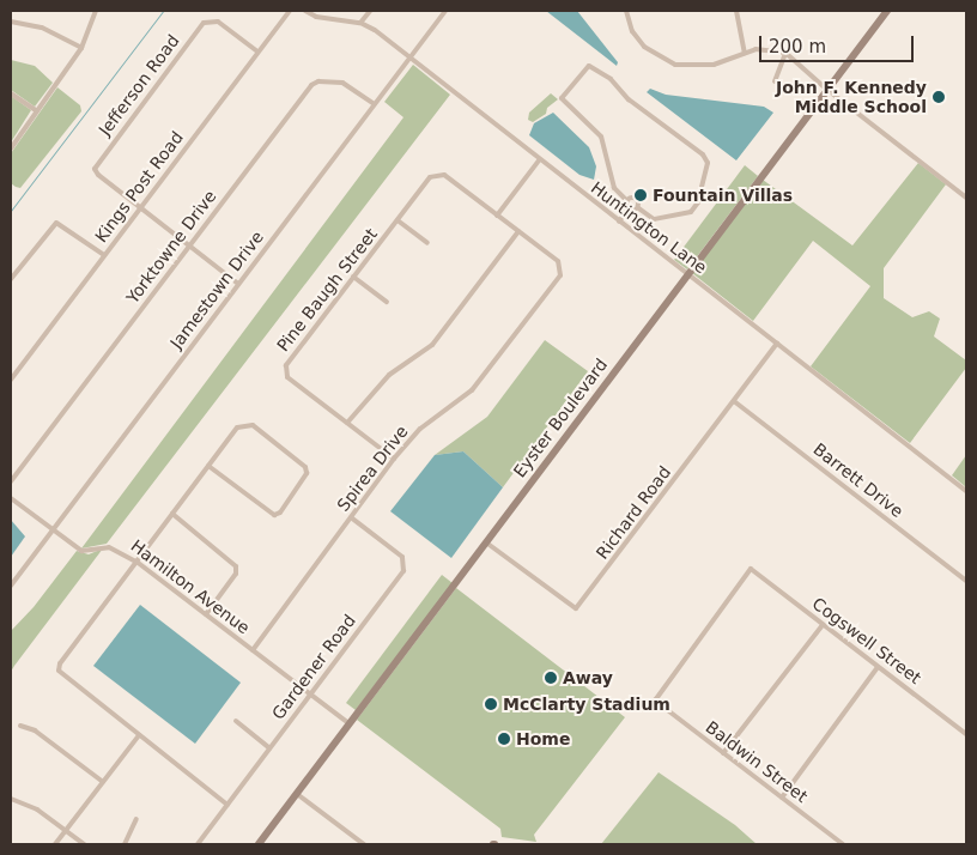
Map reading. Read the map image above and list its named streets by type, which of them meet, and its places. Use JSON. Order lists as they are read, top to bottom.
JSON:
{
  "streets": {
    "street": [
      "Jefferson Road",
      "Kings Post Road",
      "Huntington Lane",
      "Yorktowne Drive",
      "Jamestown Drive",
      "Pine Baugh Street",
      "Eyster Boulevard",
      "Spirea Drive",
      "Barrett Drive",
      "Richard Road",
      "Hamilton Avenue",
      "Cogswell Street",
      "Gardener Road",
      "Baldwin Street"
    ]
  },
  "crossings": [
    ["Jefferson Road", "Kings Post Road"],
    ["Huntington Lane", "Jamestown Drive"],
    ["Huntington Lane", "Eyster Boulevard"],
    ["Huntington Lane", "Richard Road"],
    ["Yorktowne Drive", "Jamestown Drive"],
    ["Jamestown Drive", "Hamilton Avenue"],
    ["Pine Baugh Street", "Spirea Drive"],
    ["Eyster Boulevard", "Richard Road"],
    ["Eyster Boulevard", "Hamilton Avenue"],
    ["Spirea Drive", "Hamilton Avenue"],
    ["Spirea Drive", "Gardener Road"],
    ["Barrett Drive", "Richard Road"],
    ["Hamilton Avenue", "Gardener Road"],
    ["Cogswell Street", "Baldwin Street"]
  ],
  "places": [
    "John F. Kennedy Middle School",
    "Fountain Villas",
    "Away",
    "McClarty Stadium",
    "Home"
  ],
  "scale_bar": "200 m"
}
